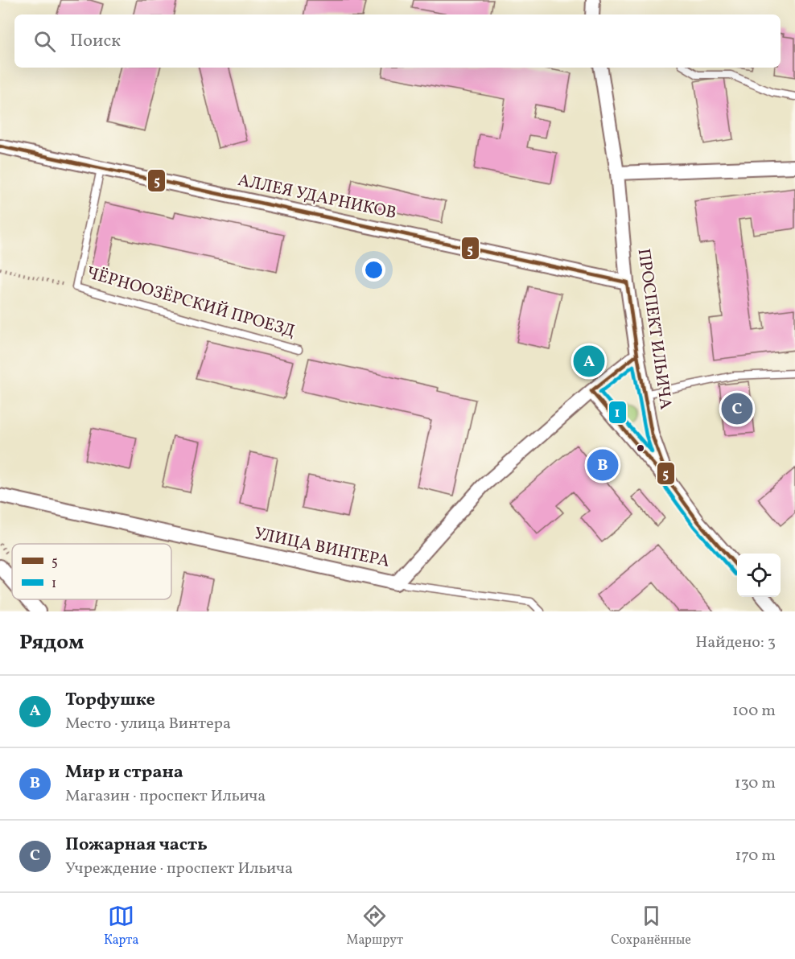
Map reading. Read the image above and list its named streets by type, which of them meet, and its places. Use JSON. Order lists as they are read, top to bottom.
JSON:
{
  "streets": {
    "street": ["АЛЛЕЯ УДАРНИКОВ", "ПРОСПЕКТ ИЛЬИЧА", "УЛИЦА ВИНТЕРА"],
    "lane": ["ЧЁРНООЗЁРСКИЙ ПРОЕЗД"]
  },
  "crossings": [
    ["АЛЛЕЯ УДАРНИКОВ", "ЧЁРНООЗЁРСКИЙ ПРОЕЗД"],
    ["АЛЛЕЯ УДАРНИКОВ", "ПРОСПЕКТ ИЛЬИЧА"],
    ["ПРОСПЕКТ ИЛЬИЧА", "УЛИЦА ВИНТЕРА"]
  ],
  "lines": ["transit line 5", "transit line 1"],
  "legend": ["5", "1"],
  "page": {
    "search": "Поиск",
    "pins": ["A", "C", "B"],
    "heading": ["Рядом", "Найдено: 3"],
    "list": [
      {
        "mark": "A",
        "name": "Торфушке",
        "note": "Место · улица Винтера",
        "value": "100 m"
      },
      {
        "mark": "B",
        "name": "Мир и страна",
        "note": "Магазин · проспект Ильича",
        "value": "130 m"
      },
      {
        "mark": "C",
        "name": "Пожарная часть",
        "note": "Учреждение · проспект Ильича",
        "value": "170 m"
      }
    ],
    "nav": ["Карта", "Маршрут", "Сохранённые"]
  }
}
